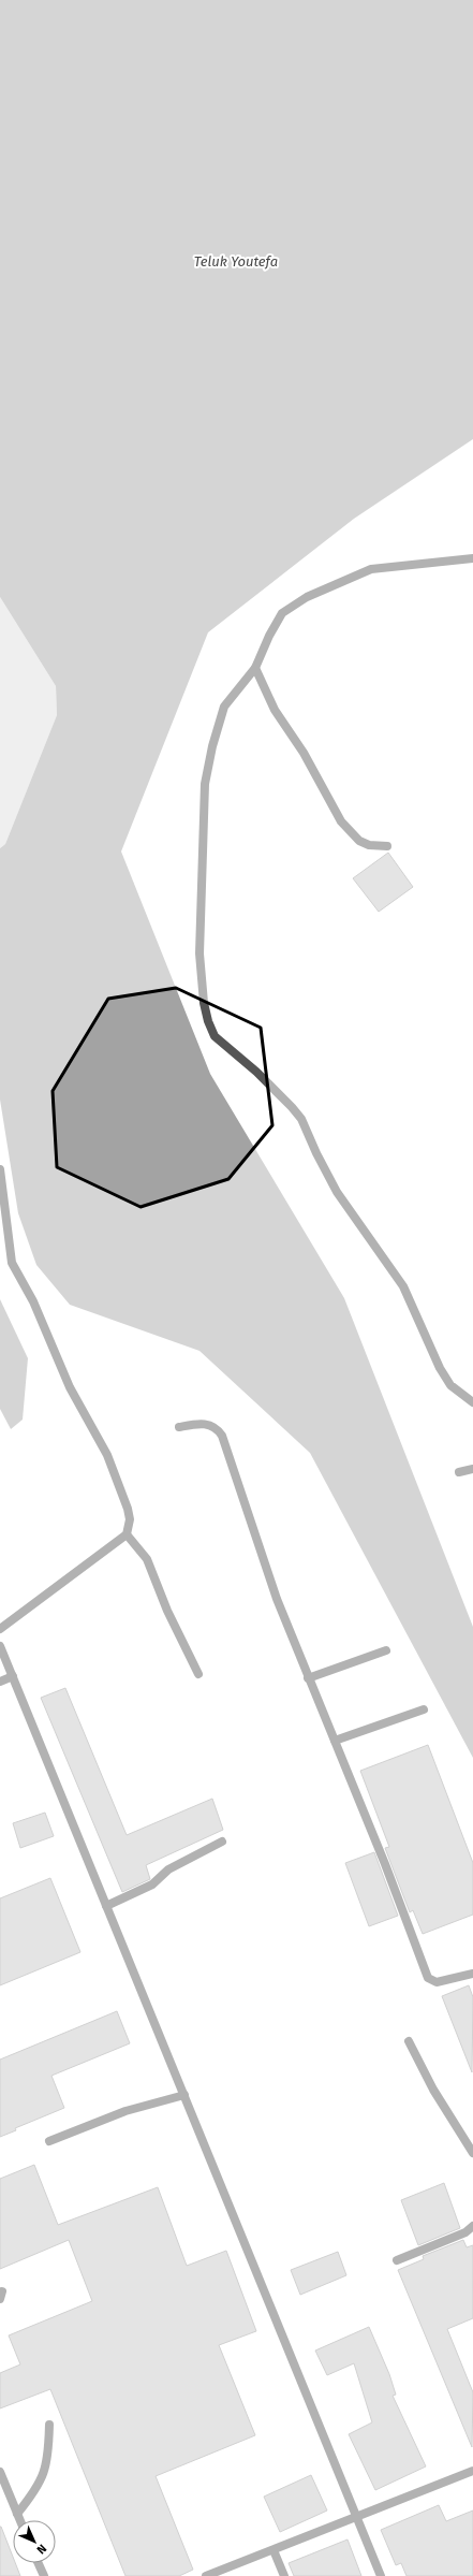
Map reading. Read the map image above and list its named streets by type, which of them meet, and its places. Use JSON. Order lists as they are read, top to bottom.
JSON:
{
  "water": ["Teluk Youtefa"],
  "north": "bottom right"
}
